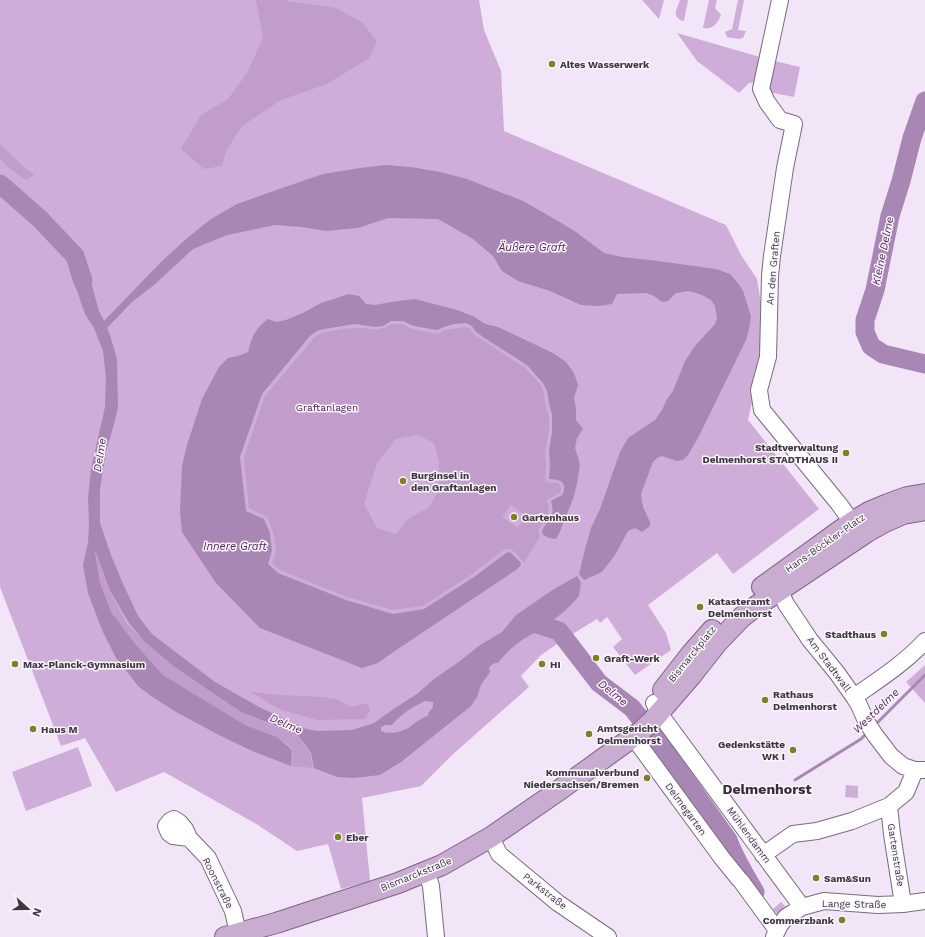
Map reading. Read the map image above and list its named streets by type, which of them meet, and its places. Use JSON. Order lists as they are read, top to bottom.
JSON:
{
  "streets": {
    "main road": ["Hans-Böckler-Platz", "Bismarckplatz", "Bismarckstraße"],
    "street": [
      "An den Graften",
      "Am Stadtwall",
      "Delmegarten",
      "Mühlendamm",
      "Gartenstraße",
      "Roonstraße",
      "Parkstraße",
      "Lange Straße"
    ]
  },
  "crossings": [
    ["An den Graften", "Hans-Böckler-Platz"],
    ["Hans-Böckler-Platz", "Bismarckplatz"],
    ["Hans-Böckler-Platz", "Am Stadtwall"],
    ["Bismarckplatz", "Am Stadtwall"],
    ["Bismarckplatz", "Delmegarten"],
    ["Bismarckplatz", "Mühlendamm"],
    ["Bismarckplatz", "Bismarckstraße"],
    ["Delmegarten", "Mühlendamm"],
    ["Delmegarten", "Bismarckstraße"],
    ["Delmegarten", "Lange Straße"],
    ["Mühlendamm", "Bismarckstraße"],
    ["Mühlendamm", "Lange Straße"],
    ["Gartenstraße", "Lange Straße"],
    ["Bismarckstraße", "Roonstraße"],
    ["Bismarckstraße", "Parkstraße"]
  ],
  "districts": ["Delmenhorst"],
  "water": [
    "Äußere Graft",
    "Kleine Delme",
    "Delme",
    "Innere Graft",
    "Westdelme"
  ],
  "parks": ["Graftanlagen"],
  "places": [
    "Altes Wasserwerk",
    "Stadtverwaltung Delmenhorst STADTHAUS II",
    "Burginsel in den Graftanlagen",
    "Gartenhaus",
    "Katasteramt Delmenhorst",
    "Stadthaus",
    "Graft-Werk",
    "Max-Planck-Gymnasium",
    "HI",
    "Rathaus Delmenhorst",
    "Haus M",
    "Amtsgericht Delmenhorst",
    "Gedenkstätte WK I",
    "Kommunalverbund Niedersachsen/Bremen",
    "Eber",
    "Sam&Sun",
    "Commerzbank"
  ],
  "north": "right"
}
